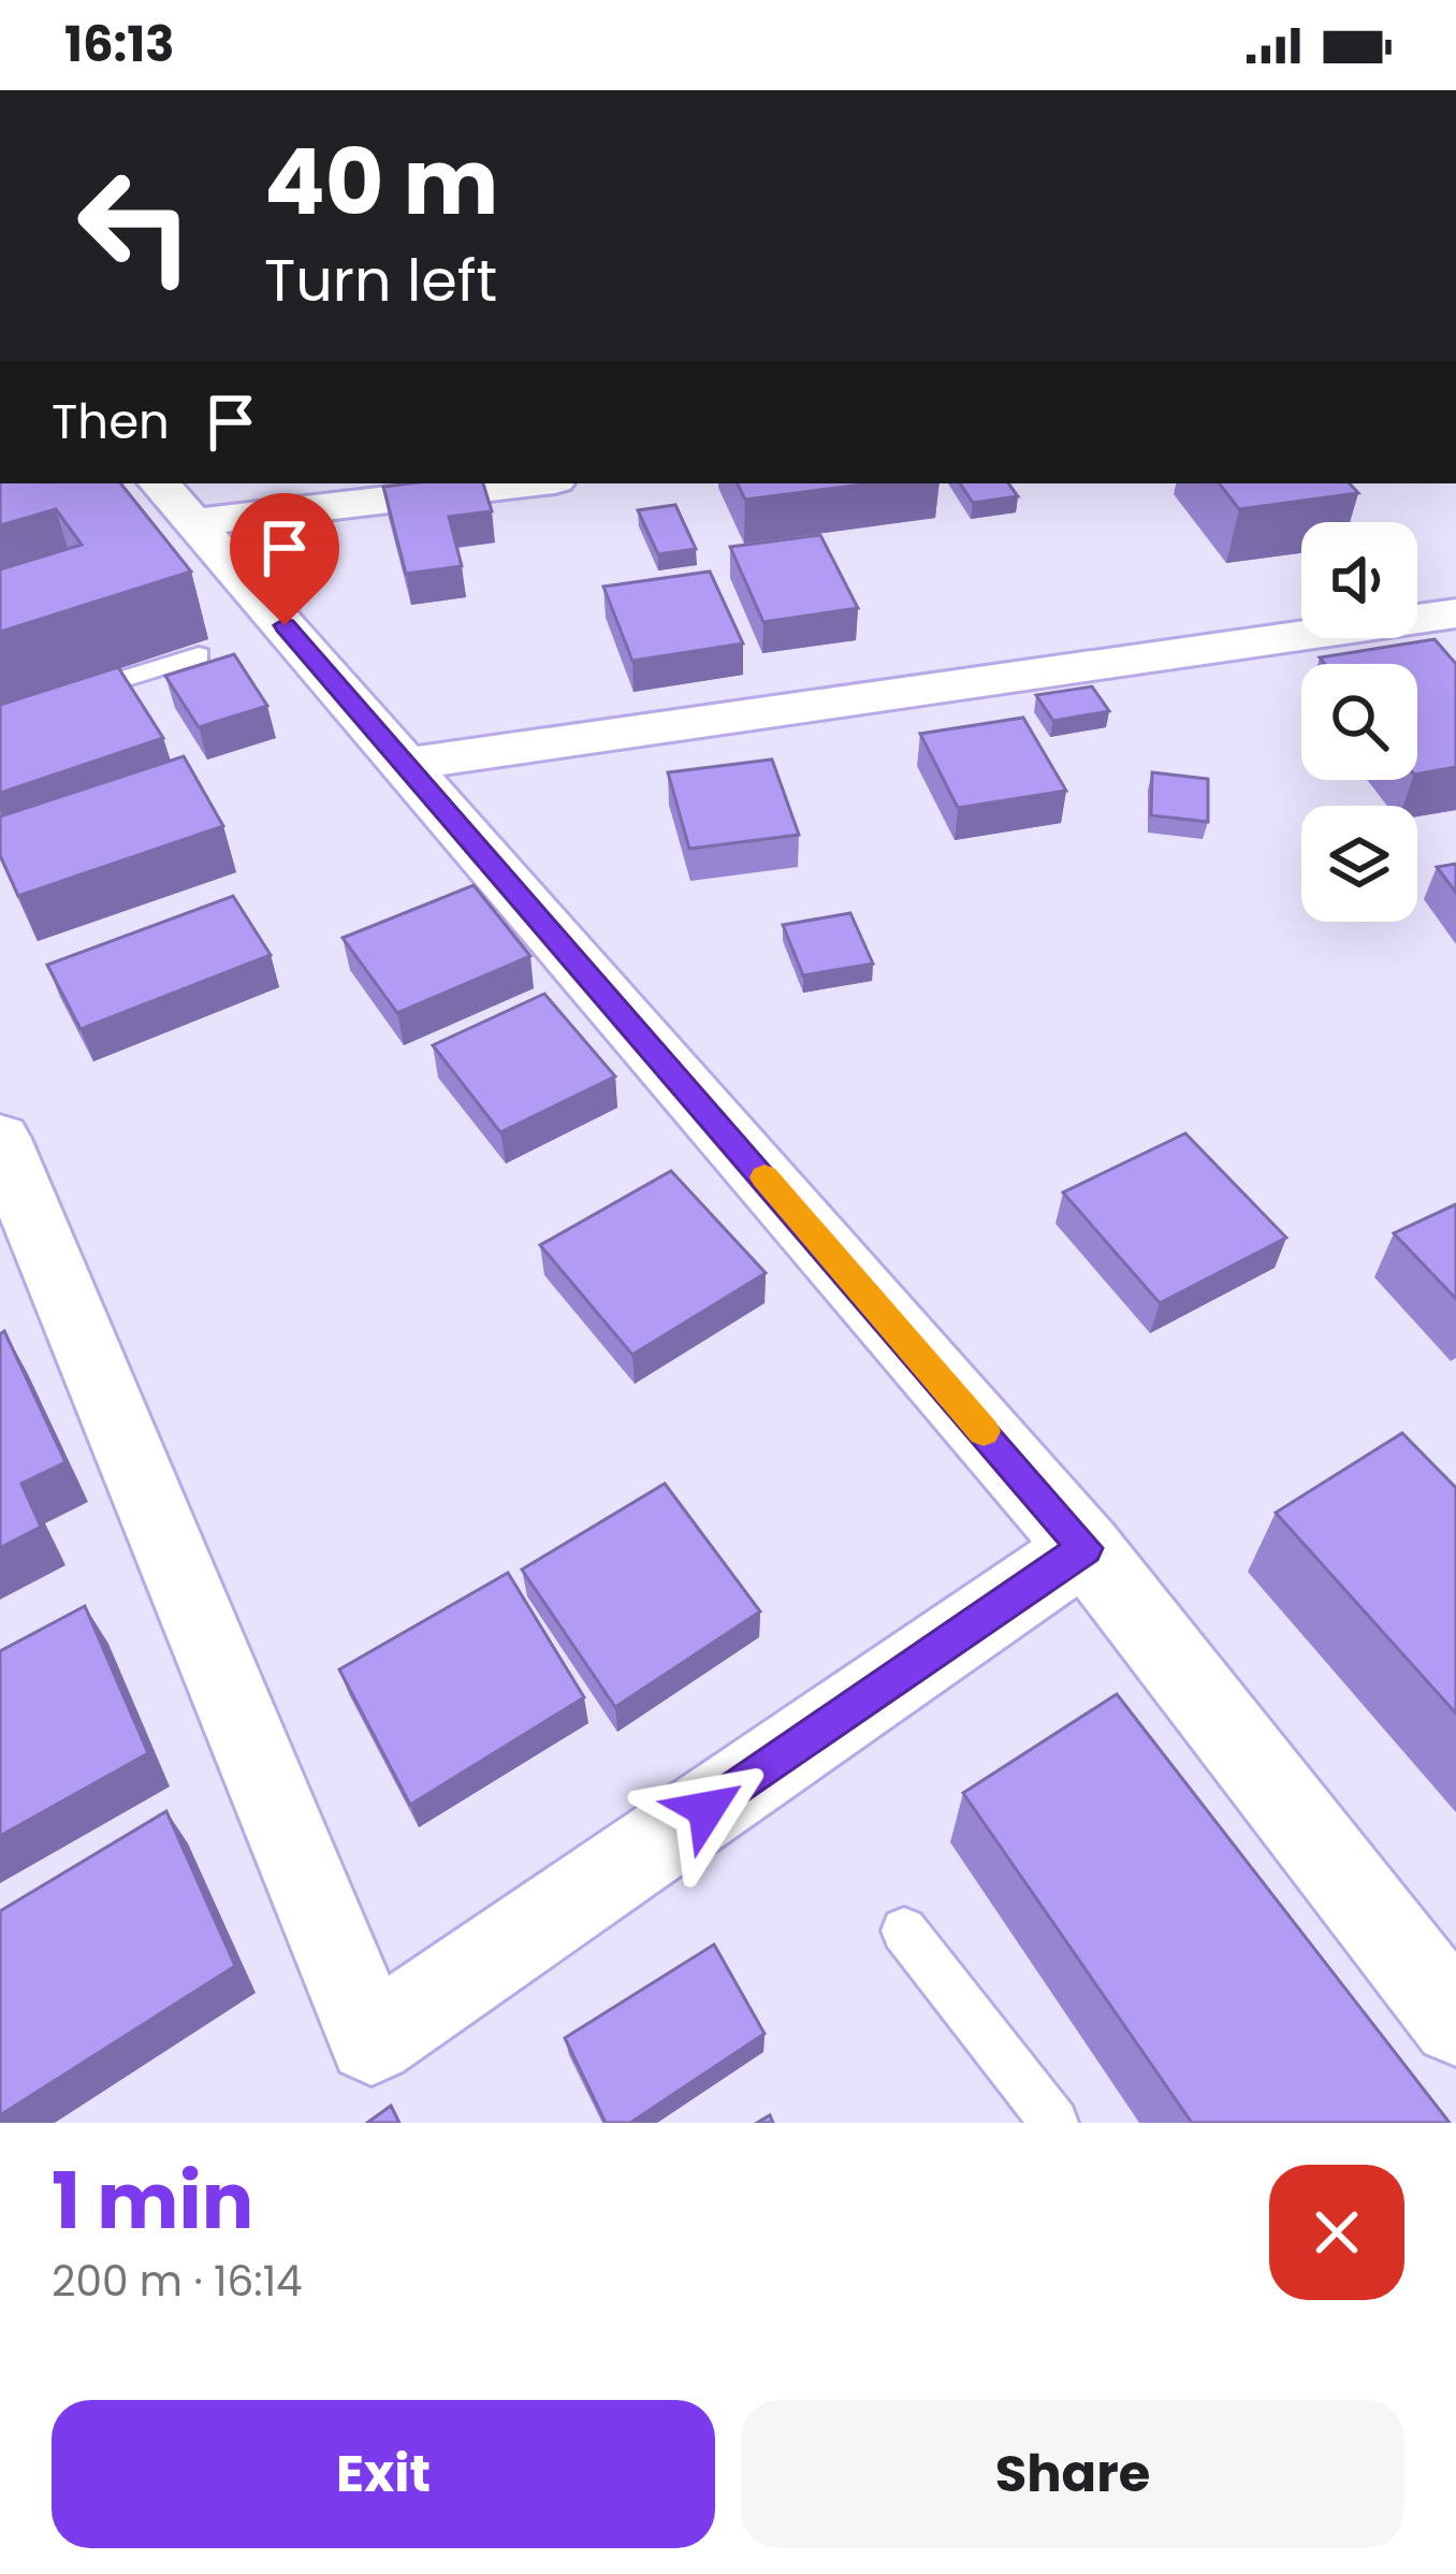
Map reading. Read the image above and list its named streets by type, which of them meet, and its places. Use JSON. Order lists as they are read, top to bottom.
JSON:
{
  "page": {
    "status": "16:13",
    "turn": ["40 m", "Turn left"],
    "then": "Then",
    "heading": ["1 min", "200 m · 16:14"],
    "buttons": ["Exit", "Share"]
  }
}
